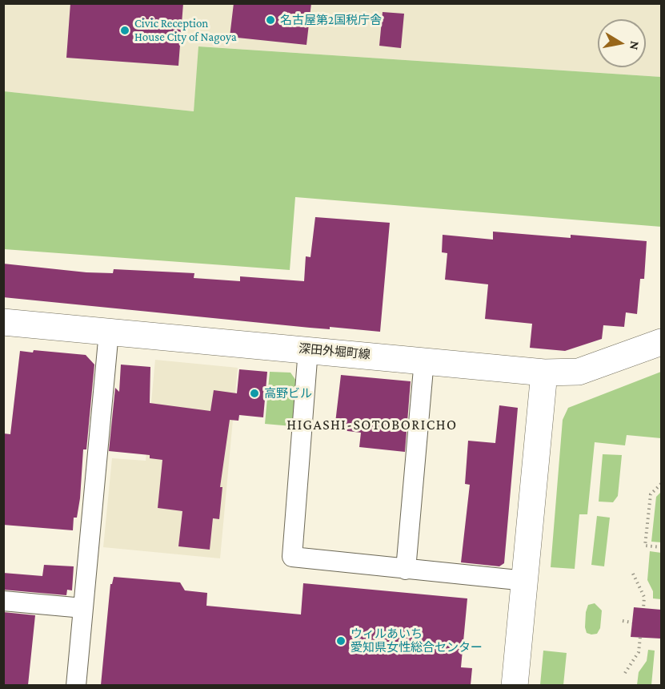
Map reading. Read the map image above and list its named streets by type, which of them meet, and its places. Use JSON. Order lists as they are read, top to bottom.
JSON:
{
  "streets": {
    "street": ["深田外堀町線"]
  },
  "districts": ["HIGASHI-SOTOBORICHO"],
  "places": [
    "名古屋第2国税庁舎",
    "Civic Reception House City of Nagoya",
    "高野ビル",
    "ウィルあいち 愛知県女性総合センター"
  ],
  "north": "right"
}
